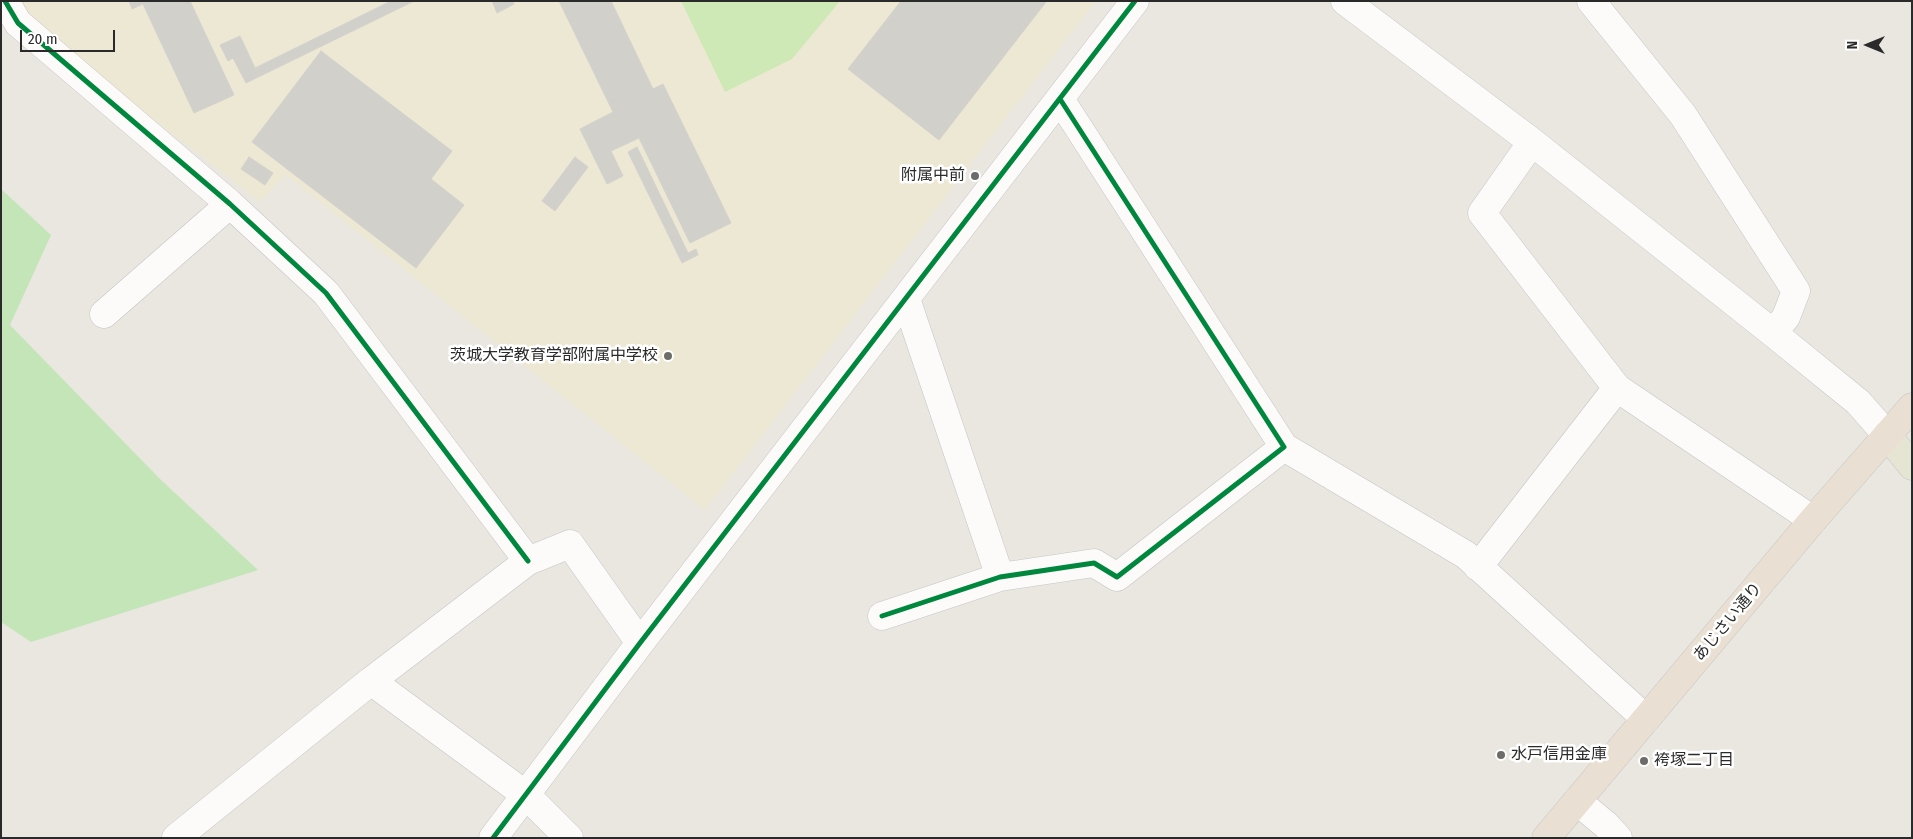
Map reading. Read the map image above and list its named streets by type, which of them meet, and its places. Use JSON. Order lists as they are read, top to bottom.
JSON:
{
  "streets": {
    "highway": ["あじさい通り"]
  },
  "places": [
    "附属中前",
    "茨城大学教育学部附属中学校",
    "水戸信用金庫",
    "袴塚二丁目"
  ],
  "scale_bar": "20 m",
  "north": "left"
}
